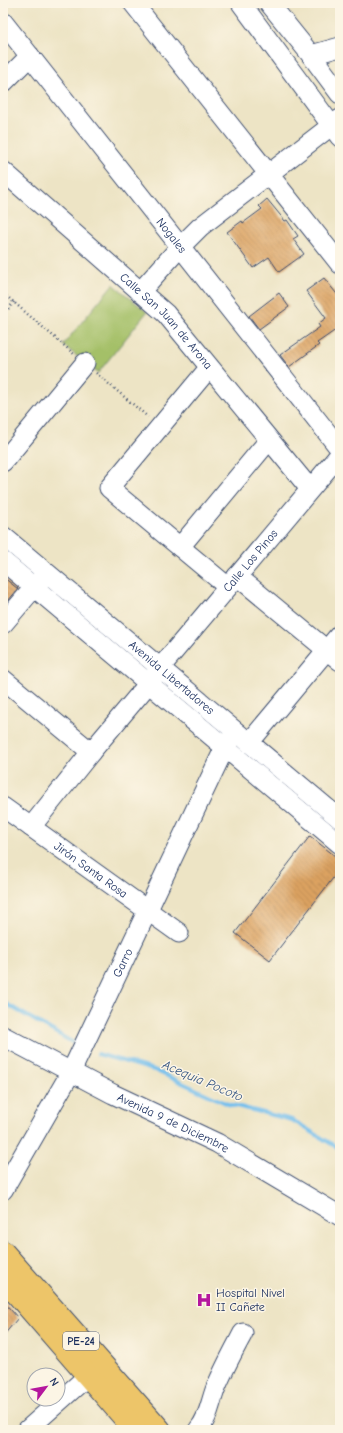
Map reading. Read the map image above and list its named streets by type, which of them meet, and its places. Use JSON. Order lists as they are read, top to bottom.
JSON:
{
  "streets": {
    "highway": ["PE-24"],
    "street": [
      "Nogales",
      "Calle San Juan de Arona",
      "Calle Los Pinos",
      "Avenida Libertadores",
      "Jirón Santa Rosa",
      "Garro",
      "Avenida 9 de Diciembre"
    ]
  },
  "crossings": [
    ["Calle San Juan de Arona", "Calle Los Pinos"],
    ["Calle Los Pinos", "Avenida Libertadores"],
    ["Calle Los Pinos", "Jirón Santa Rosa"],
    ["Avenida Libertadores", "Garro"],
    ["Jirón Santa Rosa", "Garro"],
    ["Garro", "Avenida 9 de Diciembre"]
  ],
  "water": ["Acequia Pocoto"],
  "places": {
    "hospital": ["Hospital Nivel II Cañete"]
  },
  "north": "top right"
}
